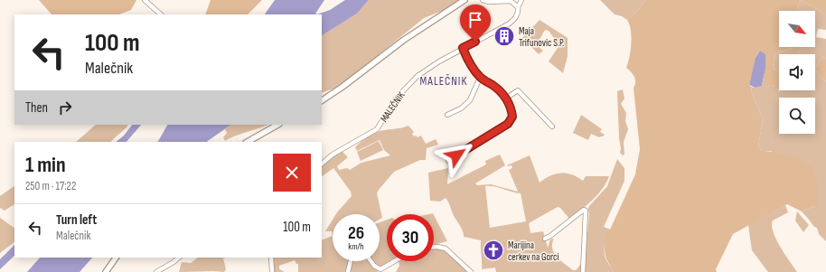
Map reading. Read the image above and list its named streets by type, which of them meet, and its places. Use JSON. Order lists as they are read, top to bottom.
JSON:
{
  "streets": {
    "street": ["MALEČNIK"]
  },
  "districts": ["MALEČNIK"],
  "places": {
    "building": ["Maja Trifunovic S.P."],
    "church": ["Marijina cerkev na Gorci"]
  },
  "north": "bottom right",
  "page": {
    "turn": ["100 m", "Malečnik"],
    "then": "Then",
    "heading": ["1 min", "250 m · 17:22"],
    "list": [
      {
        "name": "Turn left",
        "note": "Malečnik",
        "value": "100 m"
      }
    ],
    "speed": "26 km/h",
    "limit": "30"
  }
}
